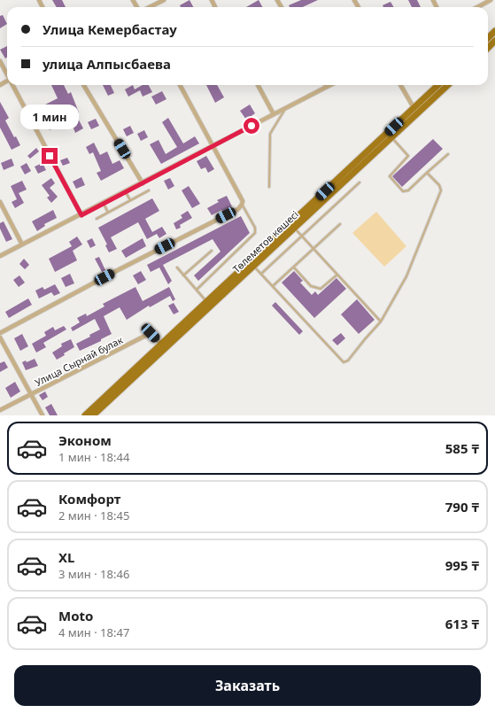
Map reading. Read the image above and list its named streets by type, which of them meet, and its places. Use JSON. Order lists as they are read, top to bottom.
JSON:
{
  "streets": {
    "main road": ["Төлеметов көшесі"],
    "street": ["Улица Сырнай булак"]
  },
  "crossings": [
    ["Төлеметов көшесі", "Улица Сырнай булак"]
  ],
  "page": {
    "banner": ["Улица Кемербастау", "улица Алпысбаева"],
    "bubble": "1 мин",
    "list": [
      {
        "name": "Эконом",
        "note": "1 мин · 18:44",
        "value": "585 ₸"
      },
      {
        "name": "Комфорт",
        "note": "2 мин · 18:45",
        "value": "790 ₸"
      },
      {
        "name": "XL",
        "note": "3 мин · 18:46",
        "value": "995 ₸"
      },
      {
        "name": "Moto",
        "note": "4 мин · 18:47",
        "value": "613 ₸"
      }
    ],
    "buttons": "Заказать"
  }
}
